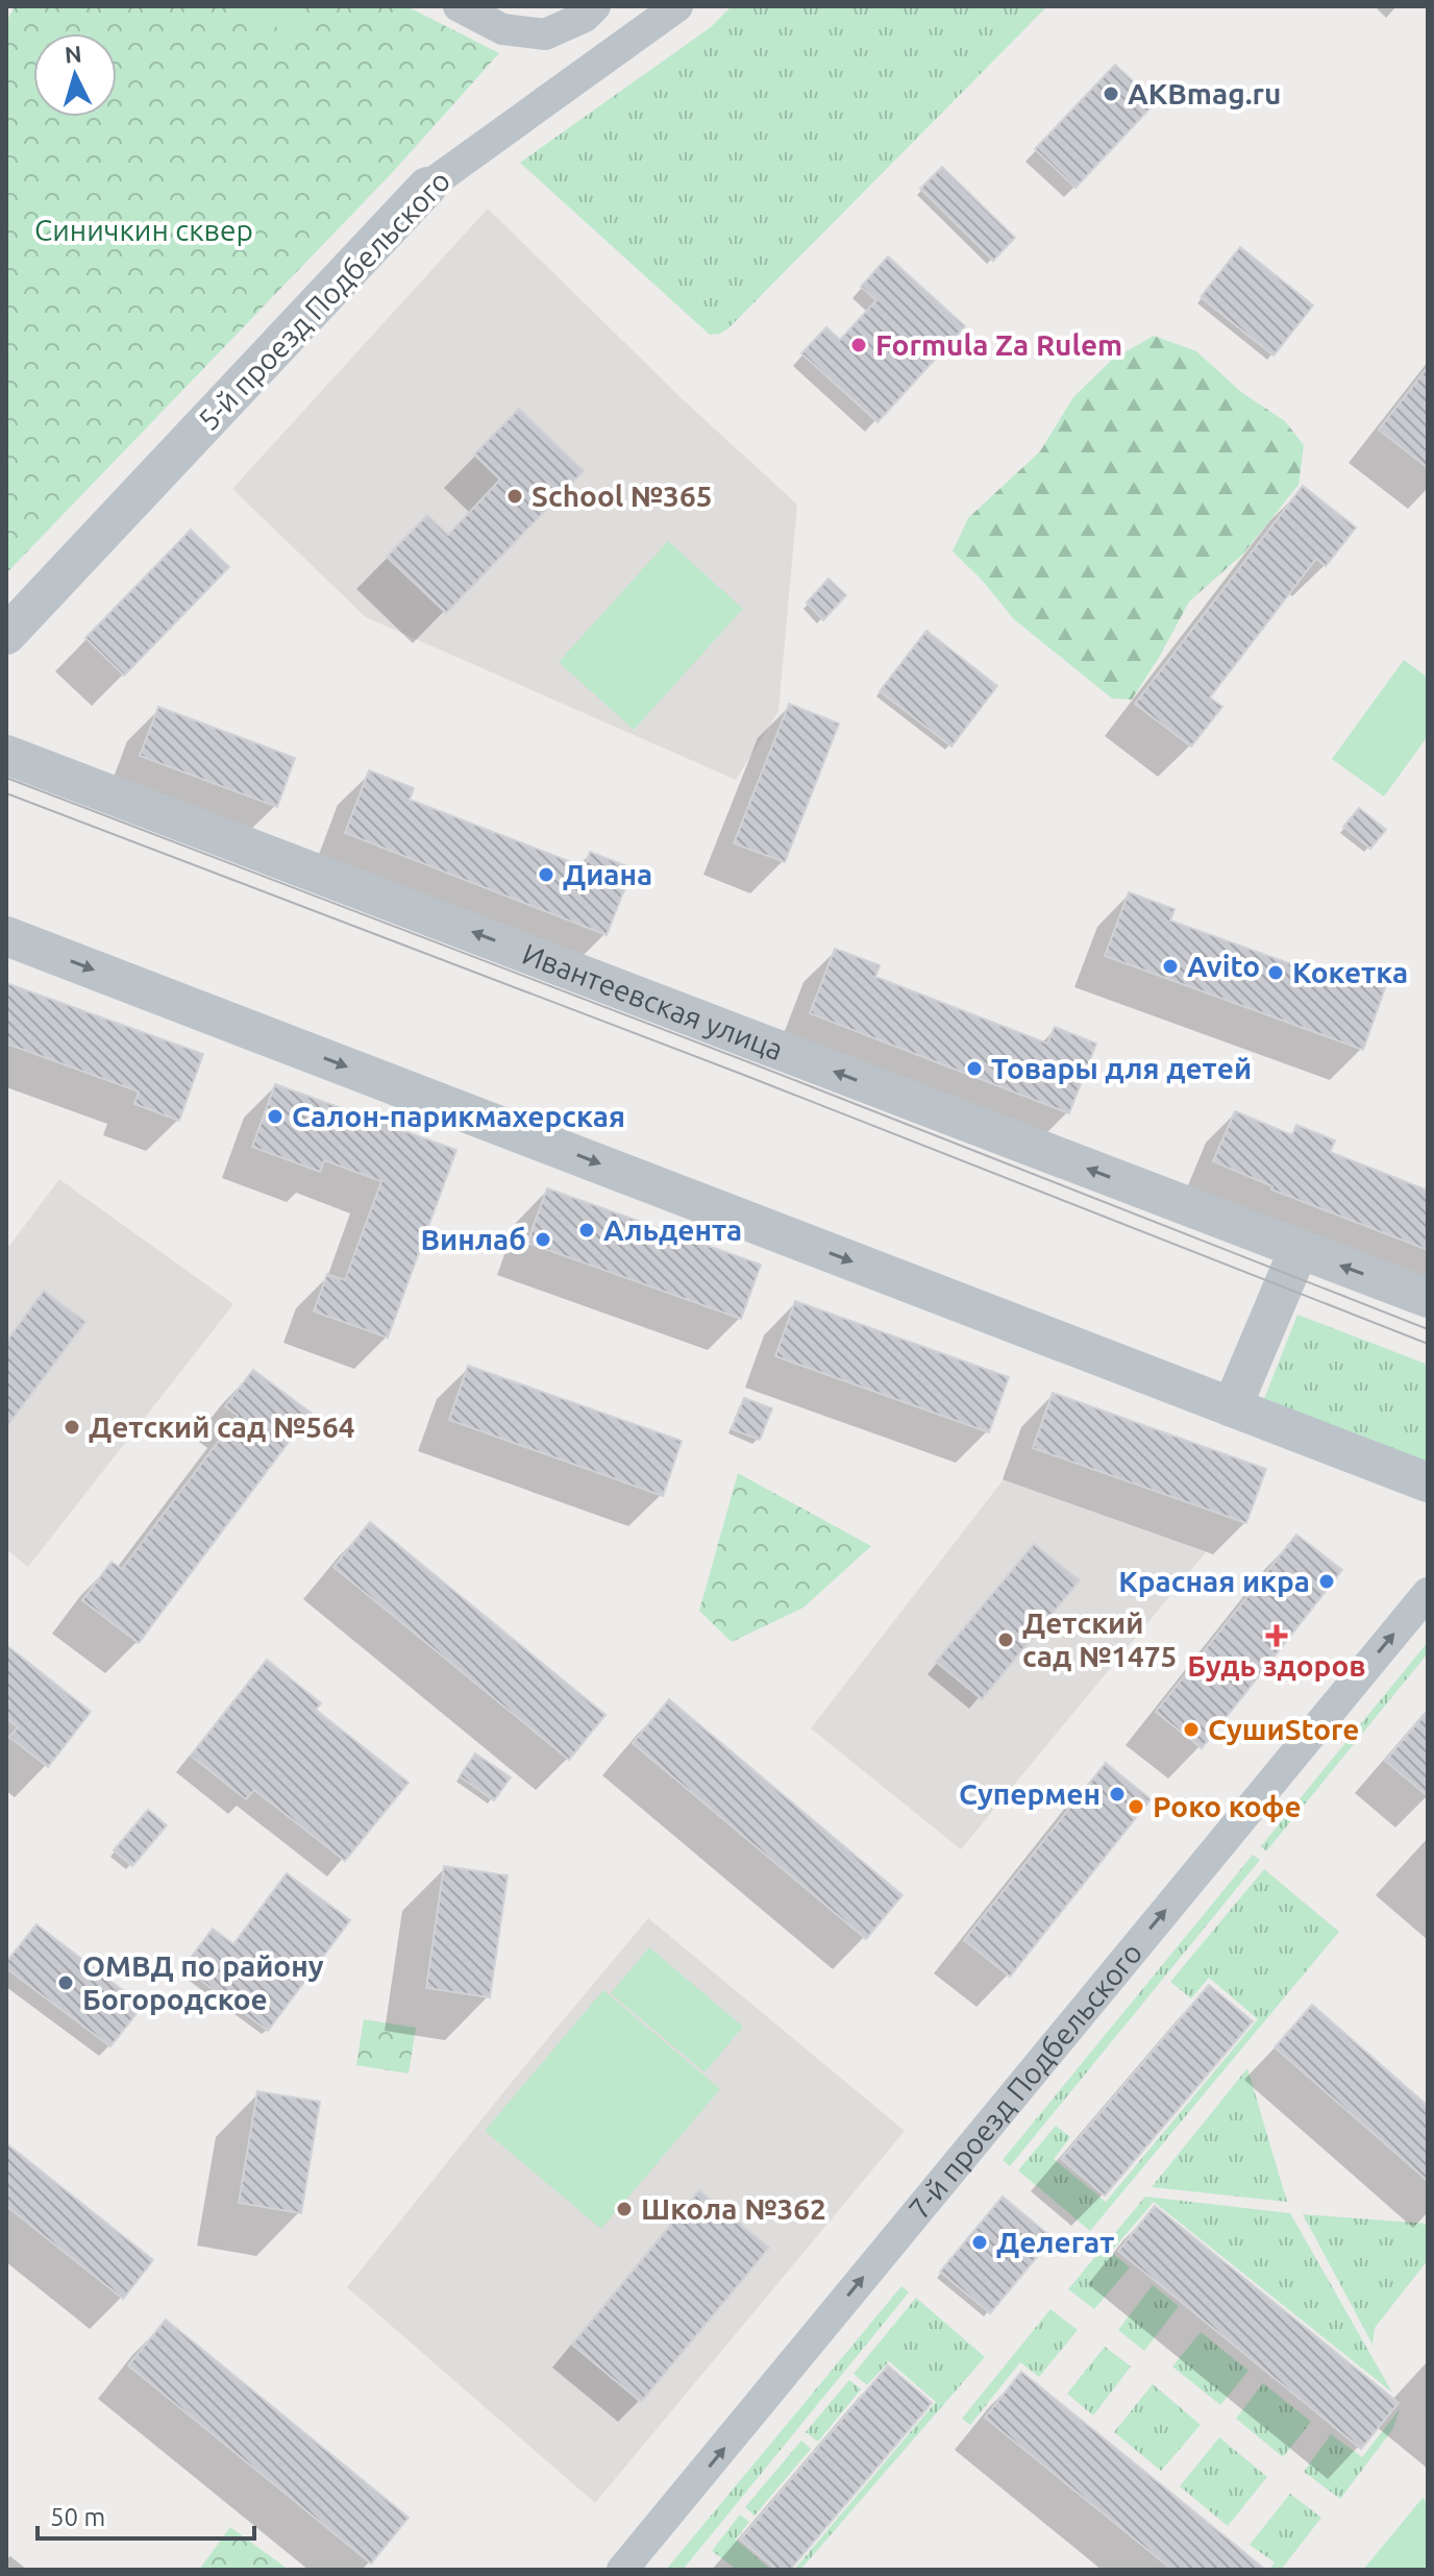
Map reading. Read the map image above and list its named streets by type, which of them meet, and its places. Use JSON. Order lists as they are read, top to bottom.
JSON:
{
  "streets": {
    "street": ["5-й проезд Подбельского", "Ивантеевская улица", "7-й проезд Подбельского"]
  },
  "one_way": ["7-й проезд Подбельского"],
  "parks": ["Синичкин сквер"],
  "places": {
    "other": [
      "AKBmag.ru",
      "Formula Za Rulem",
      "School №365",
      "Диана",
      "Avito",
      "Кокетка",
      "Товары для детей",
      "Салон-парикмахерская",
      "Альдента",
      "Винлаб",
      "Детский сад №564",
      "Красная икра",
      "Детский сад №1475",
      "СушиStore",
      "Супермен",
      "Роко кофе",
      "ОМВД по району Богородское",
      "Школа №362",
      "Делегат"
    ],
    "health": ["Будь здоров"]
  },
  "scale_bar": "50 m",
  "north": "top"
}
